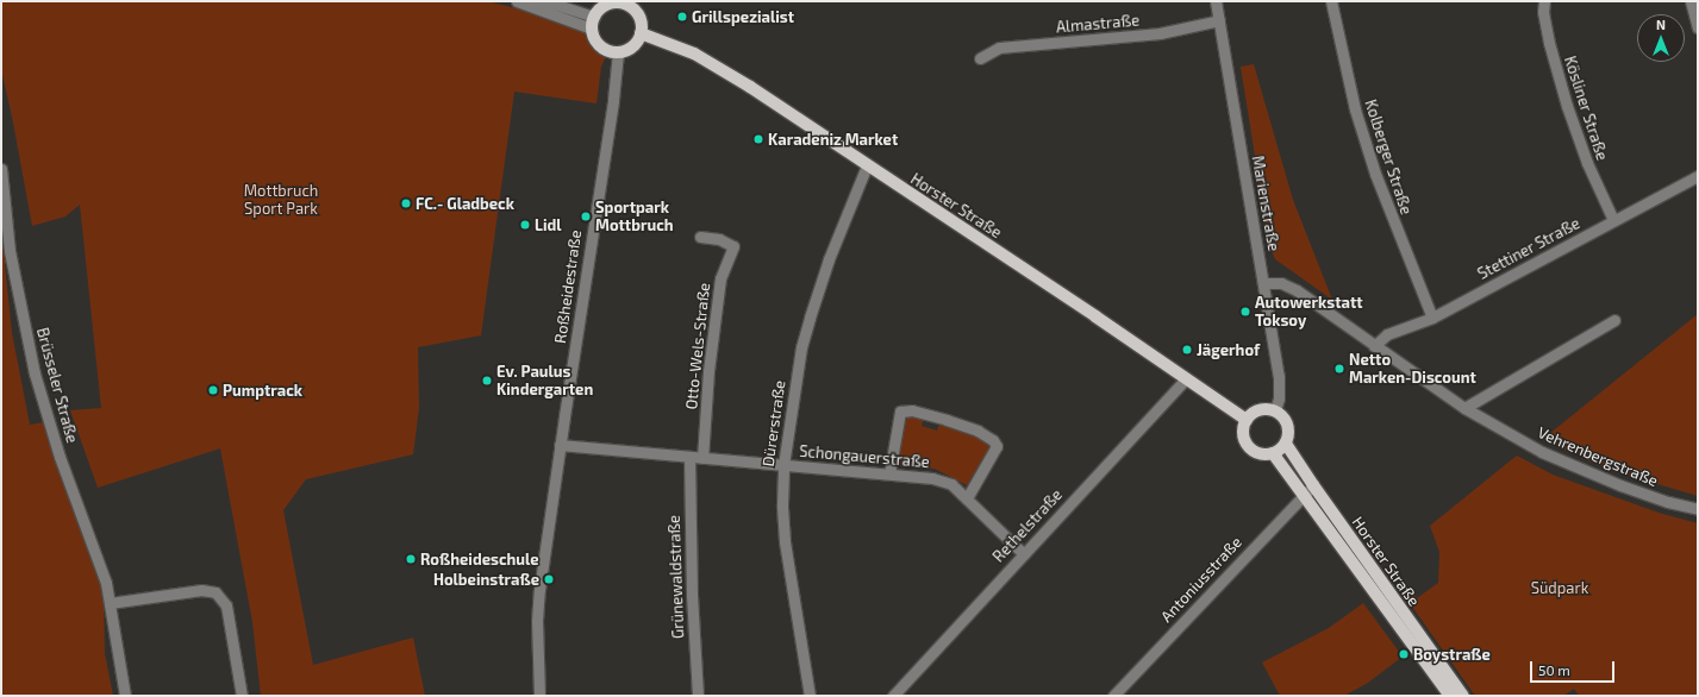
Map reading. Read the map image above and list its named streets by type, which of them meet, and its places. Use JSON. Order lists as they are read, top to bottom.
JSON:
{
  "streets": {
    "main road": ["Horster Straße"],
    "street": [
      "Almastraße",
      "Kösliner Straße",
      "Kolberger Straße",
      "Marienstraße",
      "Stettiner Straße",
      "Roßheidestraße",
      "Otto-Wels-Straße",
      "Brüsseler Straße",
      "Dürerstraße",
      "Schongauerstraße",
      "Vehrenbergstraße",
      "Rethelstraße",
      "Grünewaldstraße",
      "Antoniusstraße"
    ]
  },
  "crossings": [
    ["Almastraße", "Marienstraße"],
    ["Kösliner Straße", "Stettiner Straße"],
    ["Kolberger Straße", "Stettiner Straße"],
    ["Marienstraße", "Horster Straße"],
    ["Marienstraße", "Vehrenbergstraße"],
    ["Horster Straße", "Roßheidestraße"],
    ["Horster Straße", "Dürerstraße"],
    ["Horster Straße", "Rethelstraße"],
    ["Horster Straße", "Antoniusstraße"],
    ["Stettiner Straße", "Vehrenbergstraße"],
    ["Roßheidestraße", "Schongauerstraße"],
    ["Otto-Wels-Straße", "Schongauerstraße"],
    ["Dürerstraße", "Schongauerstraße"],
    ["Schongauerstraße", "Rethelstraße"],
    ["Schongauerstraße", "Grünewaldstraße"]
  ],
  "parks": ["Mottbruch Sport Park", "Südpark"],
  "places": [
    "Grillspezialist",
    "Karadeniz Market",
    "FC.- Gladbeck",
    "Sportpark Mottbruch",
    "Lidl",
    "Autowerkstatt Toksoy",
    "Jägerhof",
    "Netto Marken-Discount",
    "Ev. Paulus Kindergarten",
    "Pumptrack",
    "Roßheideschule",
    "Holbeinstraße",
    "Boystraße"
  ],
  "scale_bar": "50 m",
  "north": "top"
}
